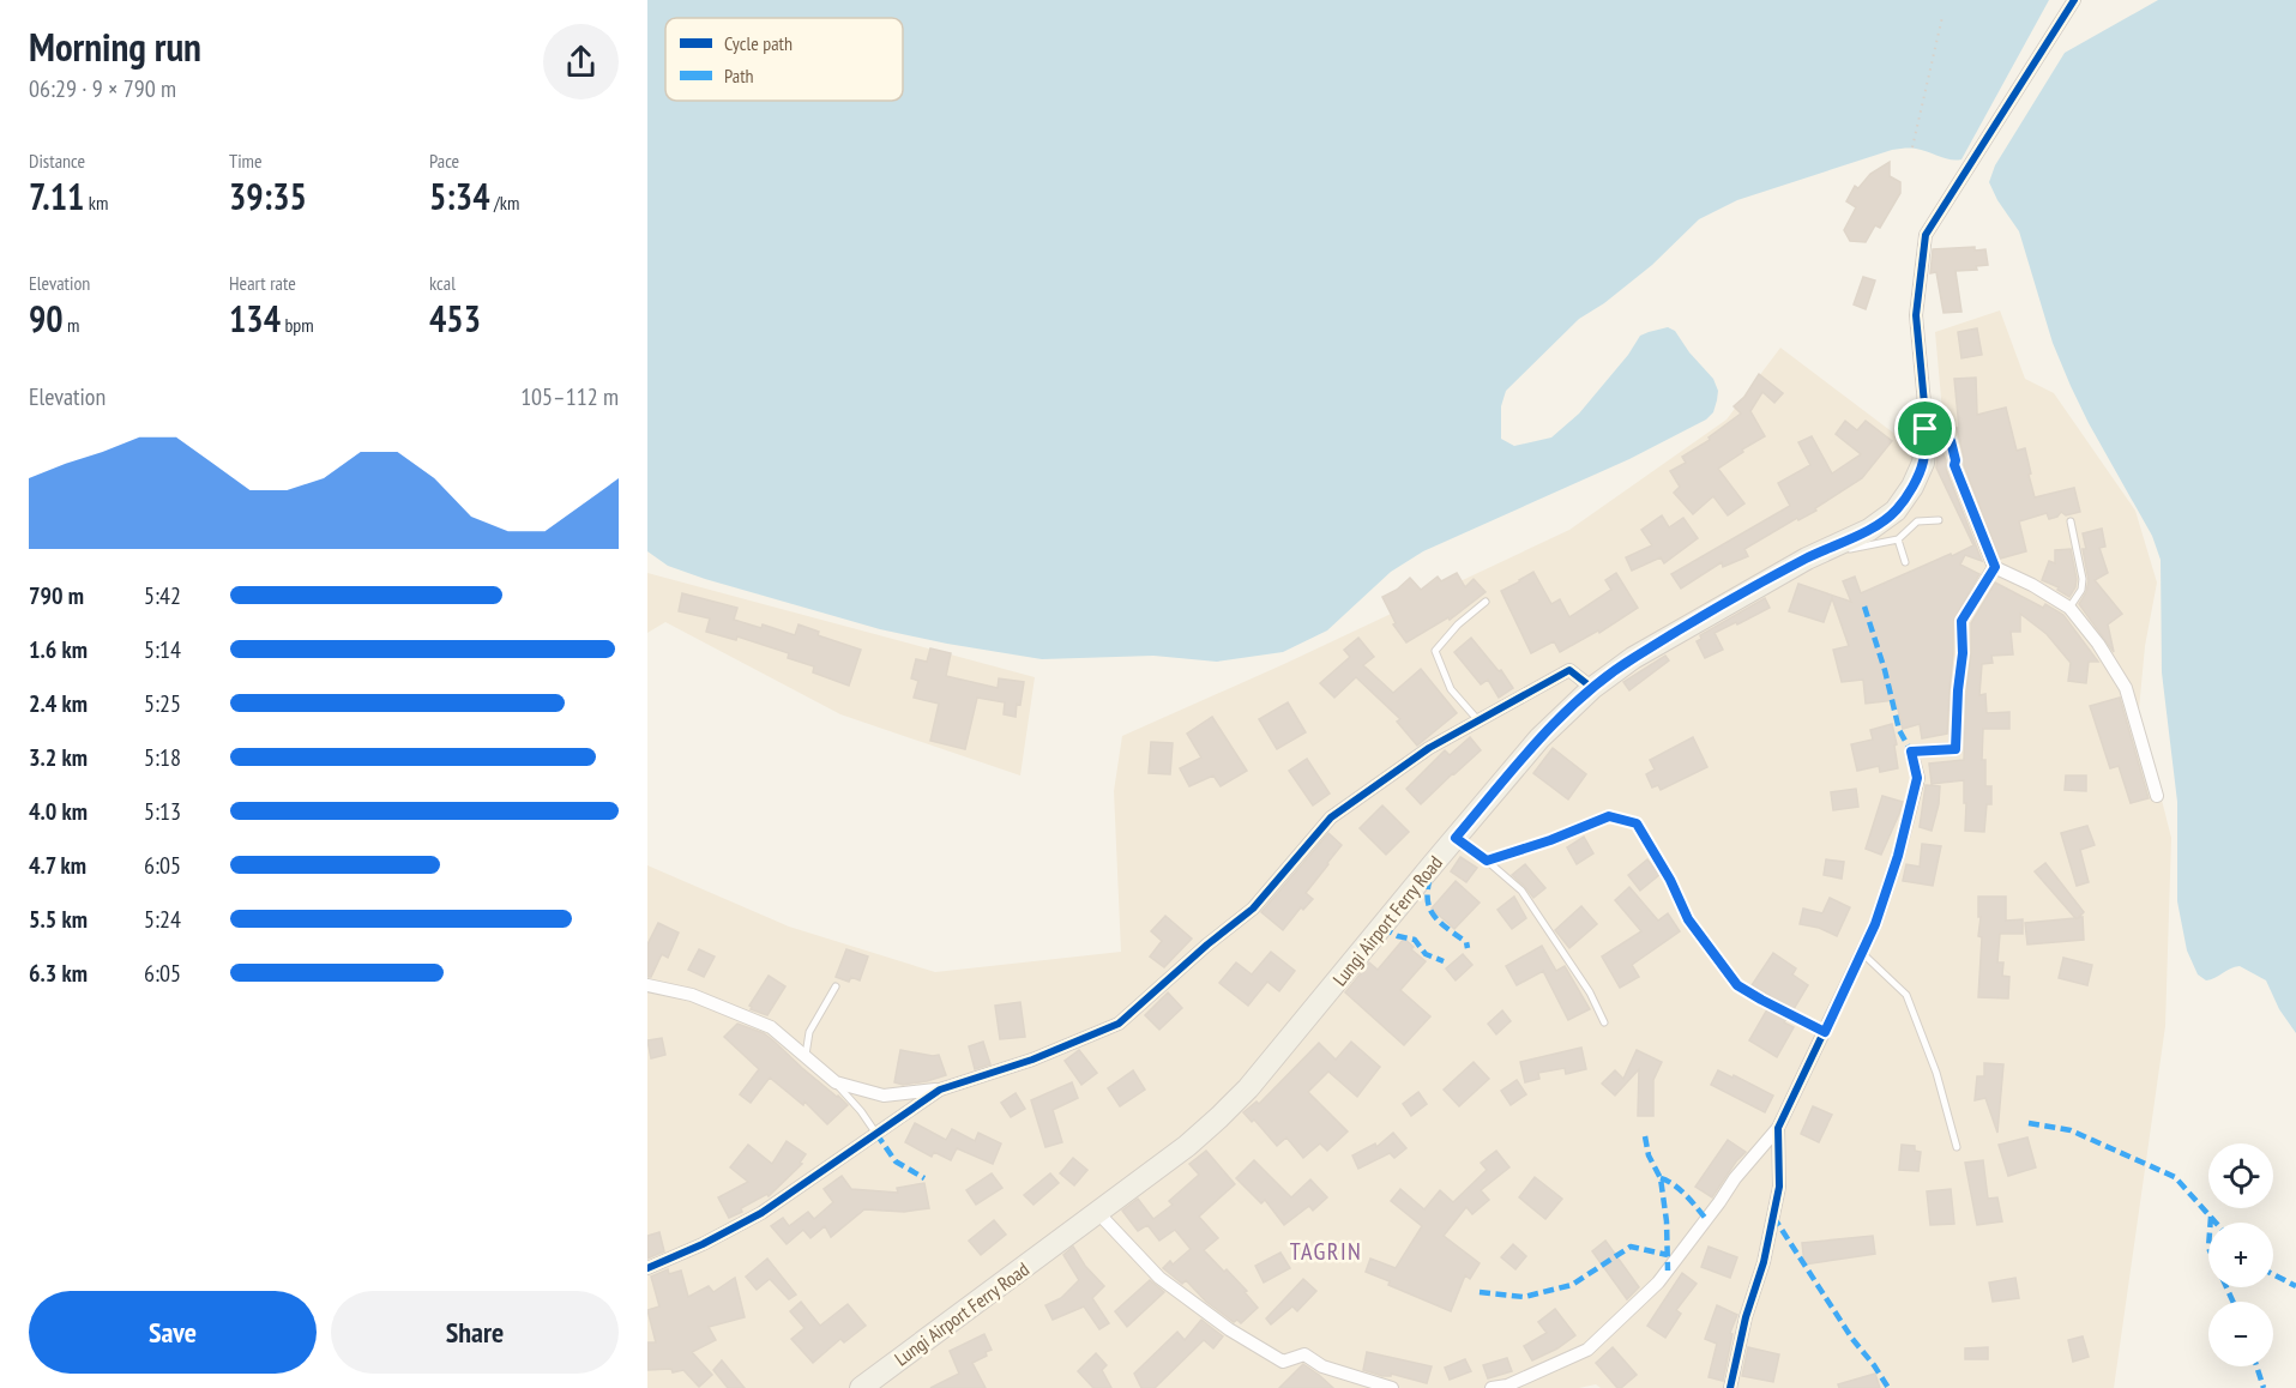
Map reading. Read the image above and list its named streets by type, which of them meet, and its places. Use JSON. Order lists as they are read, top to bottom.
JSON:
{
  "streets": {
    "main road": ["Lungi Airport Ferry Road"]
  },
  "districts": ["TAGRIN"],
  "legend": ["Cycle path", "Path"],
  "page": {
    "heading": ["Morning run", "06:29 · 9 × 790 m"],
    "stats": [
      ["Distance", "7.11 km"],
      ["Time", "39:35"],
      ["Pace", "5:34 /km"],
      ["Elevation", "90 m"],
      ["Heart rate", "134 bpm"],
      ["kcal", "453"]
    ],
    "chart": ["Elevation", "105–112 m"],
    "list": [
      {
        "name": "790 m",
        "note": "5:42"
      },
      {
        "name": "1.6 km",
        "note": "5:14"
      },
      {
        "name": "2.4 km",
        "note": "5:25"
      },
      {
        "name": "3.2 km",
        "note": "5:18"
      },
      {
        "name": "4.0 km",
        "note": "5:13"
      },
      {
        "name": "4.7 km",
        "note": "6:05"
      },
      {
        "name": "5.5 km",
        "note": "5:24"
      },
      {
        "name": "6.3 km",
        "note": "6:05"
      }
    ],
    "map_buttons": ["+", "−"],
    "buttons": ["Save", "Share"]
  }
}
